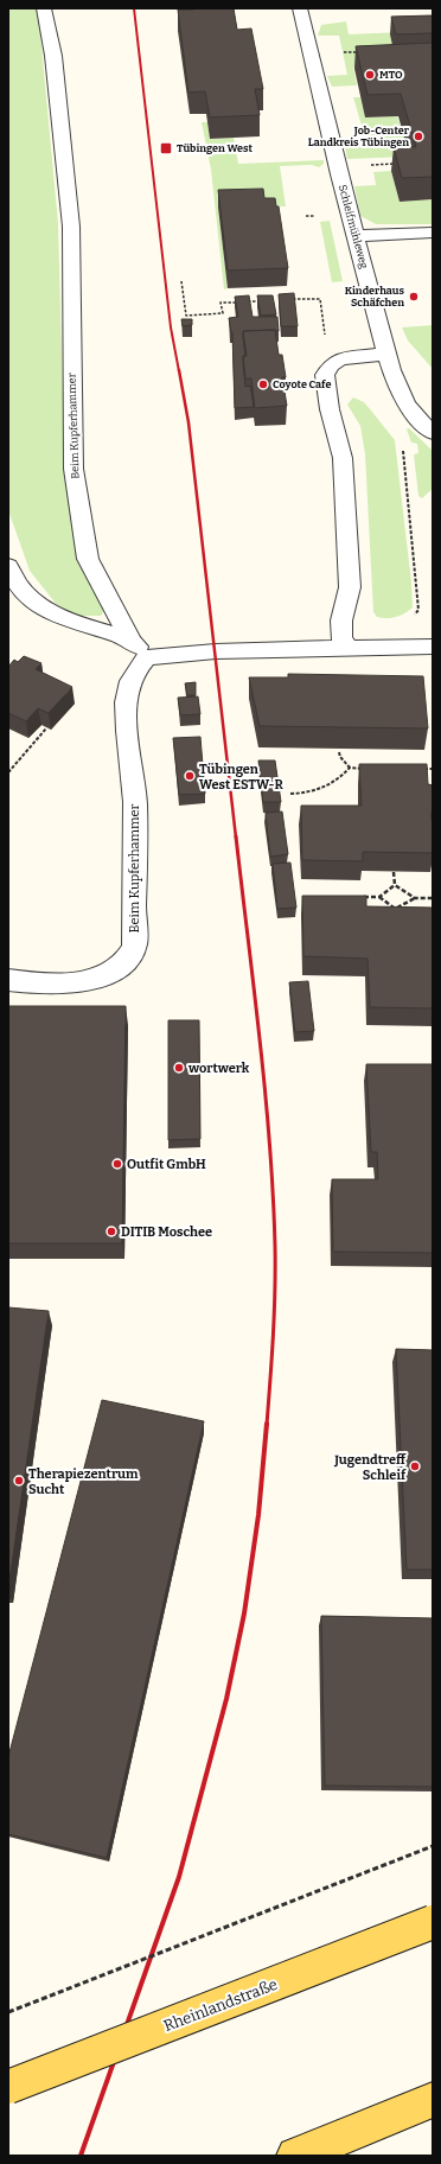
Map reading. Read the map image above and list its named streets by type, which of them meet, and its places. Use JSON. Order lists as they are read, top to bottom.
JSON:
{
  "streets": {
    "main road": ["Rheinlandstraße"],
    "street": ["Schleifmühleweg", "Beim Kupferhammer"]
  },
  "places": {
    "other": [
      "MTO",
      "Job-Center Landkreis Tübingen",
      "Kinderhaus Schäfchen",
      "Coyote Cafe",
      "Tübingen West ESTW-R",
      "wortwerk",
      "Outfit GmbH",
      "DITIB Moschee",
      "Jugendtreff Schleif",
      "Therapiezentrum Sucht"
    ],
    "transit": ["Tübingen West"]
  }
}
